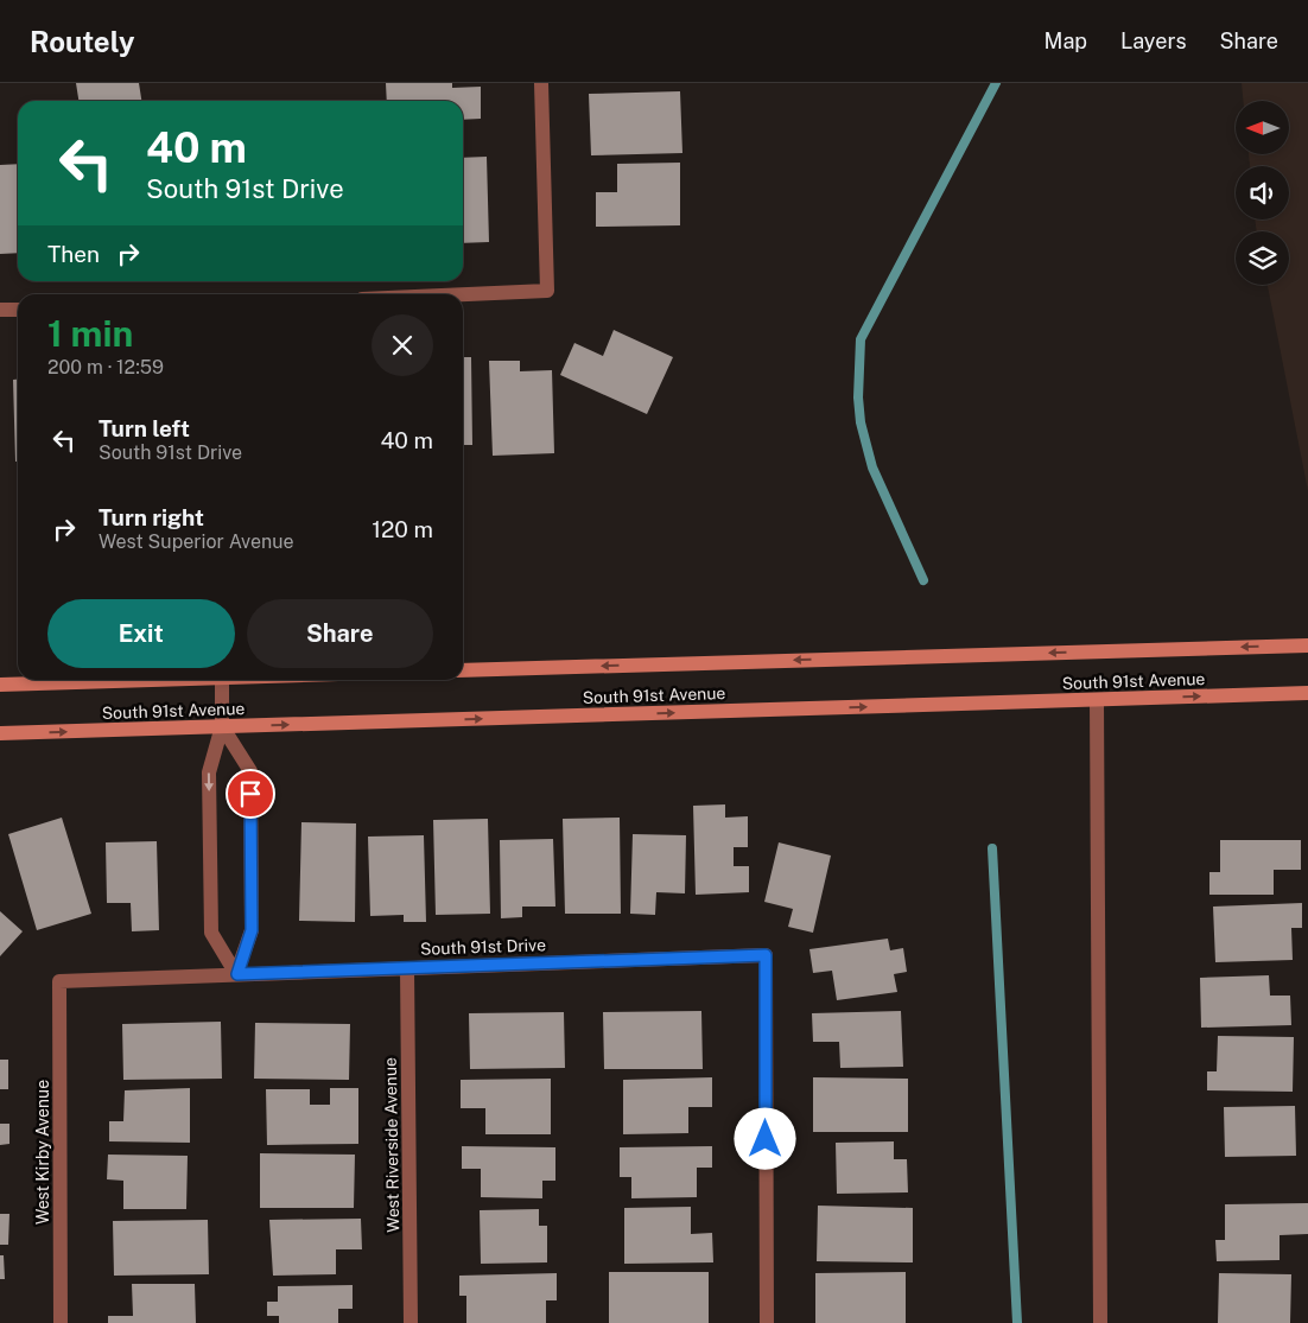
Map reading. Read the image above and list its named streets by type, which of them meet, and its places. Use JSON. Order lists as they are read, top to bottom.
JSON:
{
  "streets": {
    "main road": ["South 91st Avenue"],
    "street": ["South 91st Drive", "West Riverside Avenue", "West Kirby Avenue"]
  },
  "crossings": [
    ["South 91st Drive", "West Riverside Avenue"],
    ["South 91st Drive", "West Kirby Avenue"]
  ],
  "north": "left",
  "page": {
    "header": "Routely",
    "nav": ["Map", "Layers", "Share"],
    "turn": ["40 m", "South 91st Drive"],
    "then": "Then",
    "heading": ["1 min", "200 m · 12:59"],
    "list": [
      {
        "name": "Turn left",
        "note": "South 91st Drive",
        "value": "40 m"
      },
      {
        "name": "Turn right",
        "note": "West Superior Avenue",
        "value": "120 m"
      }
    ],
    "buttons": ["Exit", "Share"]
  }
}
